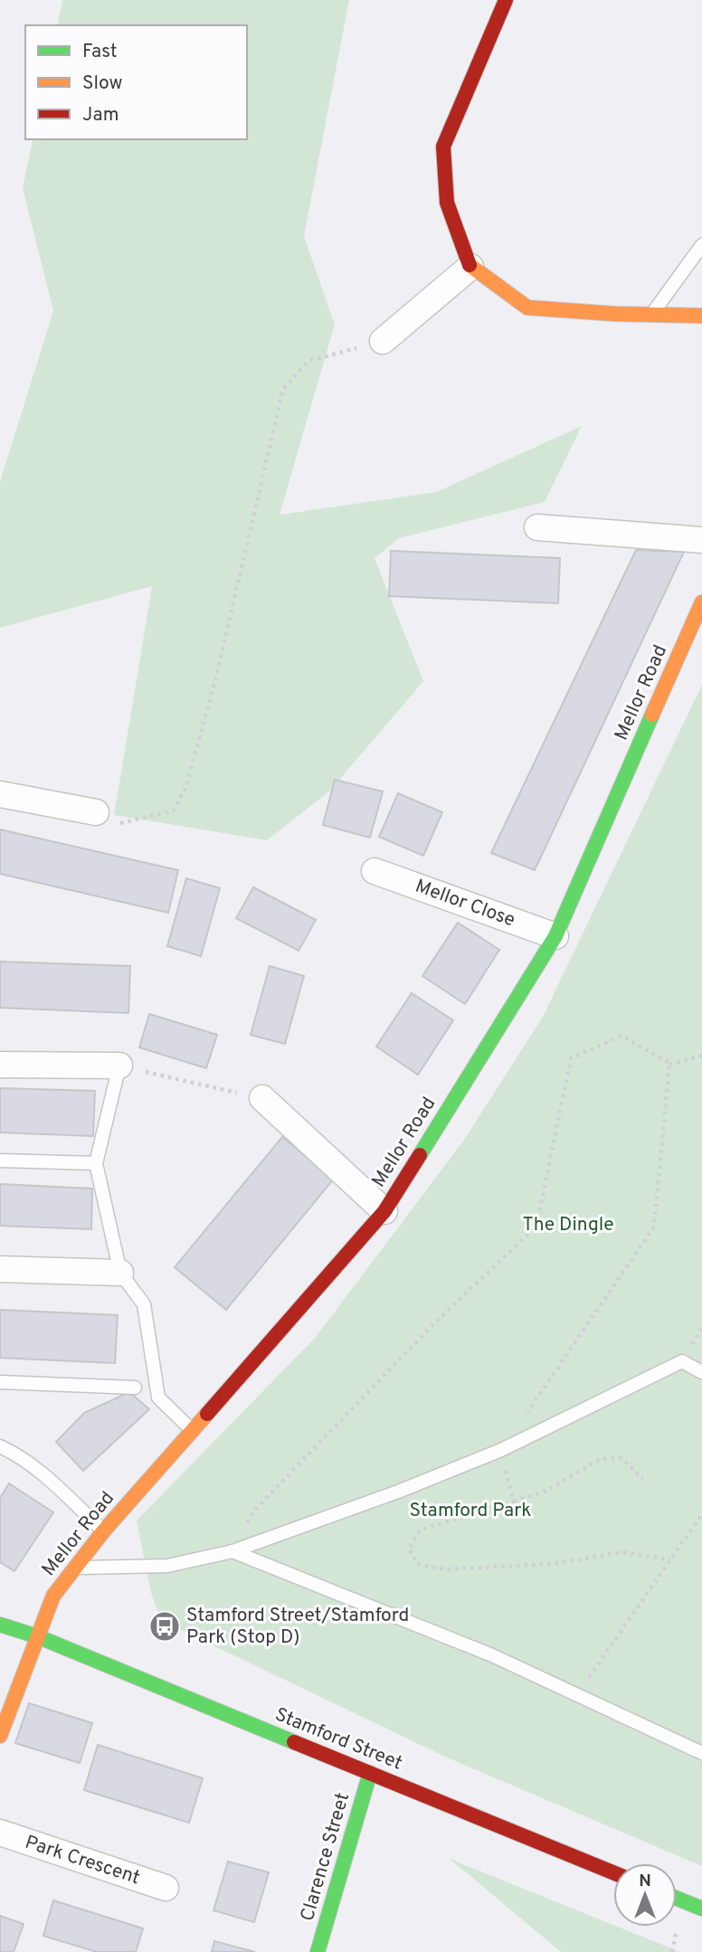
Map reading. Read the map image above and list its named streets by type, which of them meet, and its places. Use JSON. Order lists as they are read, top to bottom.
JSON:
{
  "streets": {
    "main road": ["Mellor Road", "Stamford Street", "Clarence Street"],
    "street": ["Mellor Close", "Park Crescent"]
  },
  "crossings": [
    ["Mellor Road", "Mellor Close"],
    ["Mellor Road", "Stamford Street"],
    ["Stamford Street", "Clarence Street"]
  ],
  "parks": ["The Dingle", "Stamford Park"],
  "places": {
    "bus stop": ["Stamford Street/Stamford Park (Stop D)"]
  },
  "legend": ["Fast", "Slow", "Jam"],
  "north": "top"
}
